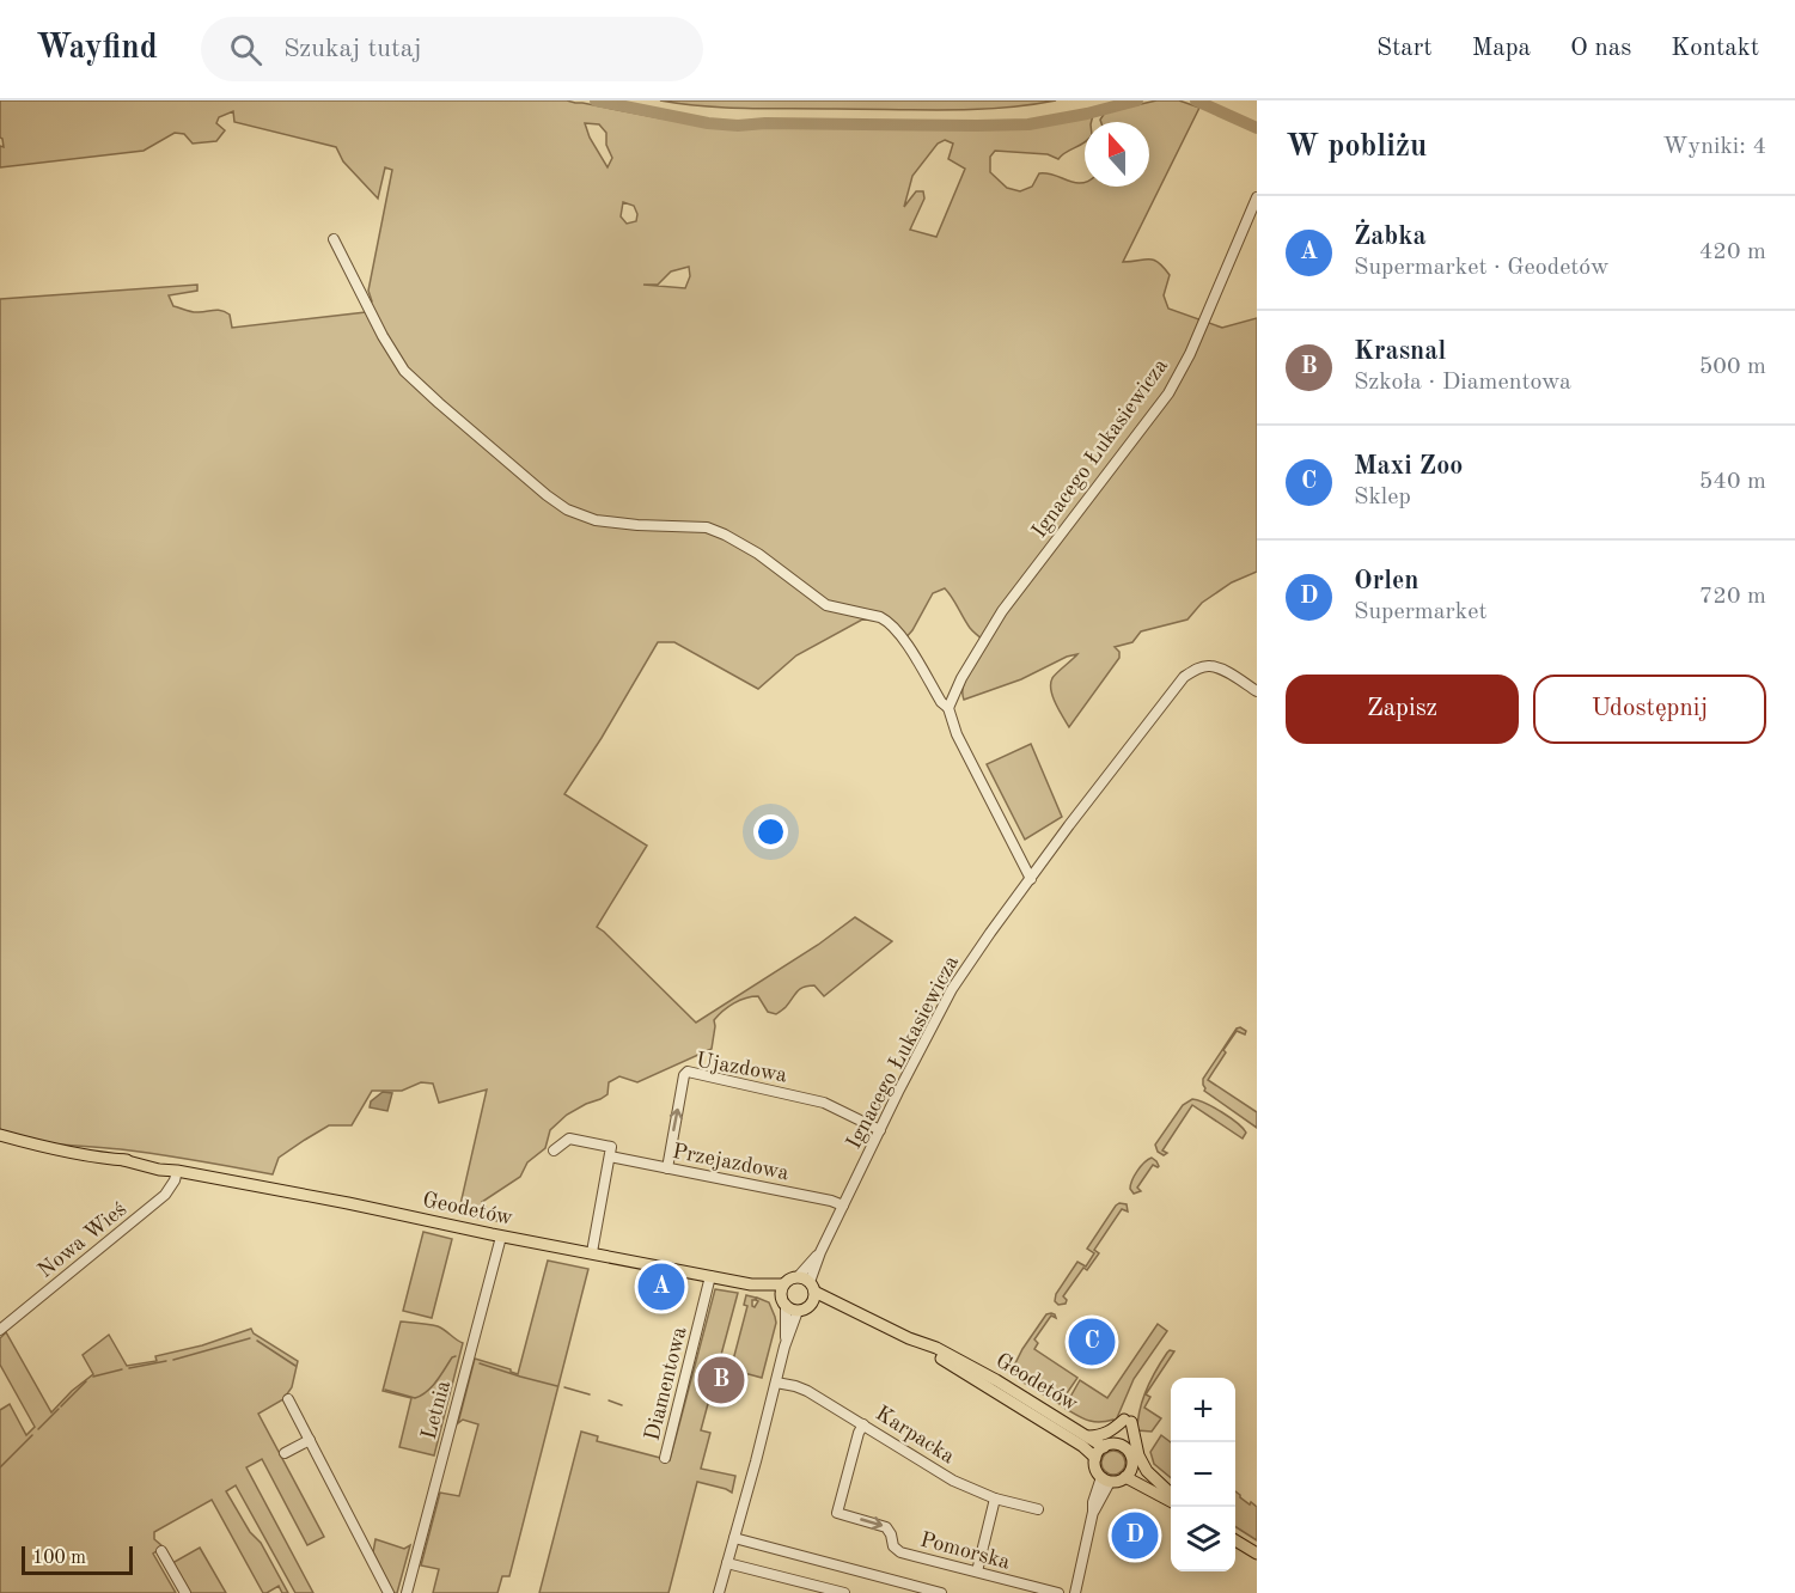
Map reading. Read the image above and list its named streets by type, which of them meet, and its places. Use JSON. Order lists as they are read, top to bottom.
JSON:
{
  "streets": {
    "main road": ["Geodetów"],
    "street": [
      "Ignacego Łukasiewicza",
      "Ujazdowa",
      "Przejazdowa",
      "Nowa Wieś",
      "Diamentowa",
      "Letnia",
      "Karpacka",
      "Pomorska"
    ]
  },
  "crossings": [
    ["Ignacego Łukasiewicza", "Ujazdowa"],
    ["Ignacego Łukasiewicza", "Przejazdowa"],
    ["Ignacego Łukasiewicza", "Geodetów"],
    ["Ujazdowa", "Przejazdowa"],
    ["Geodetów", "Nowa Wieś"],
    ["Geodetów", "Diamentowa"],
    ["Geodetów", "Letnia"],
    ["Karpacka", "Pomorska"]
  ],
  "scale_bar": "100 m",
  "north": "top",
  "page": {
    "header": "Wayfind",
    "search": "Szukaj tutaj",
    "nav": [
      "Start",
      "Mapa",
      "O nas",
      "Kontakt"
    ],
    "heading": ["W pobliżu", "Wyniki: 4"],
    "list": [
      {
        "mark": "A",
        "name": "Żabka",
        "note": "Supermarket · Geodetów",
        "value": "420 m"
      },
      {
        "mark": "B",
        "name": "Krasnal",
        "note": "Szkoła · Diamentowa",
        "value": "500 m"
      },
      {
        "mark": "C",
        "name": "Maxi Zoo",
        "note": "Sklep",
        "value": "540 m"
      },
      {
        "mark": "D",
        "name": "Orlen",
        "note": "Supermarket",
        "value": "720 m"
      }
    ],
    "buttons": ["Zapisz", "Udostępnij"],
    "pins": [
      "A",
      "C",
      "B",
      "D"
    ],
    "map_buttons": ["+", "−"],
    "scale": "100 m"
  }
}
